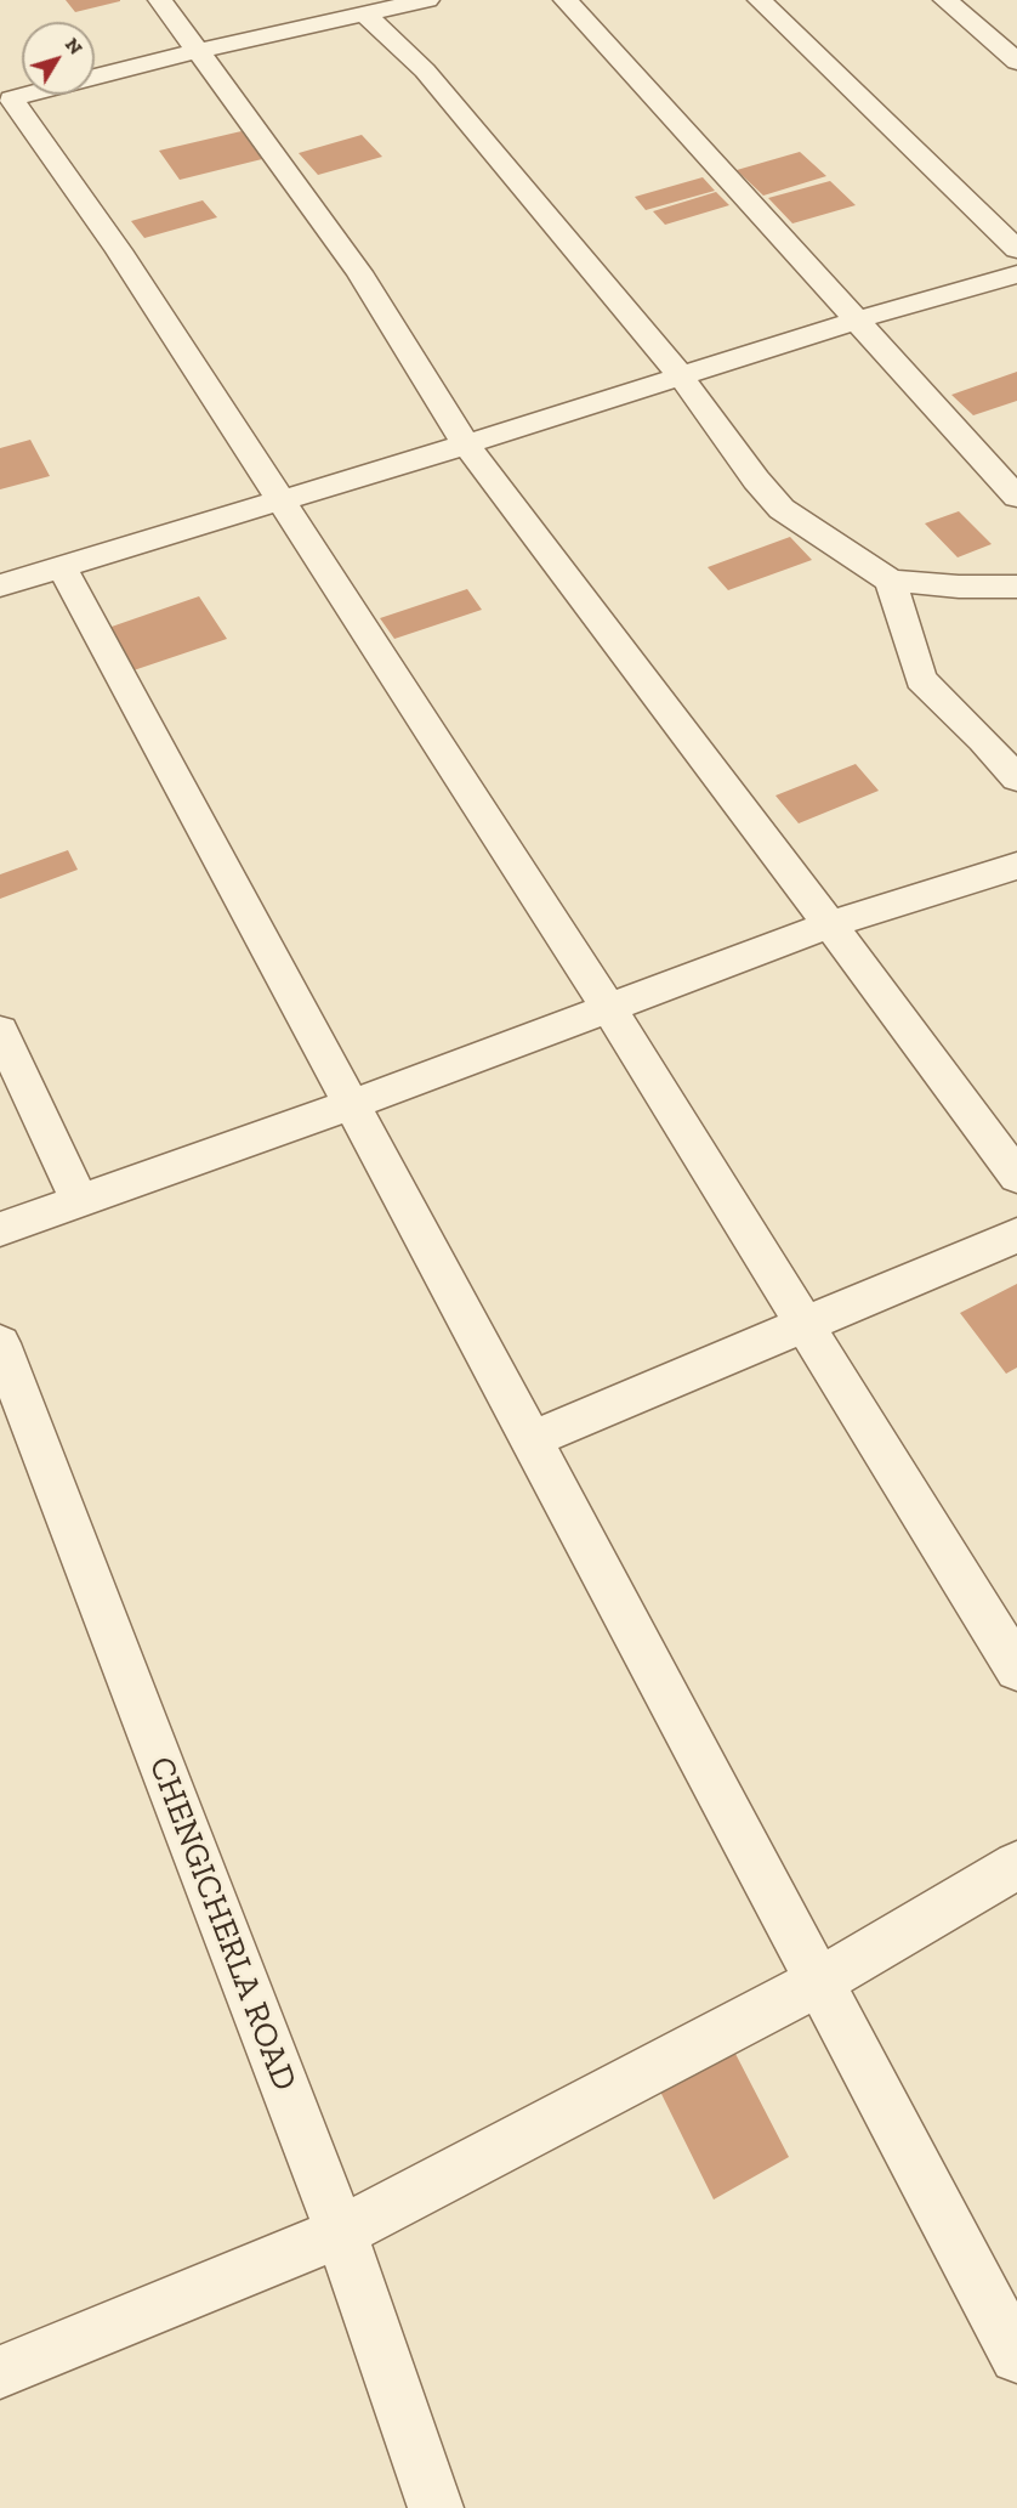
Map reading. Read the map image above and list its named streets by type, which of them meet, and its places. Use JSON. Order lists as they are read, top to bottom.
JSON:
{
  "streets": {
    "street": ["CHENGICHERLA ROAD"]
  },
  "north": "top right"
}
